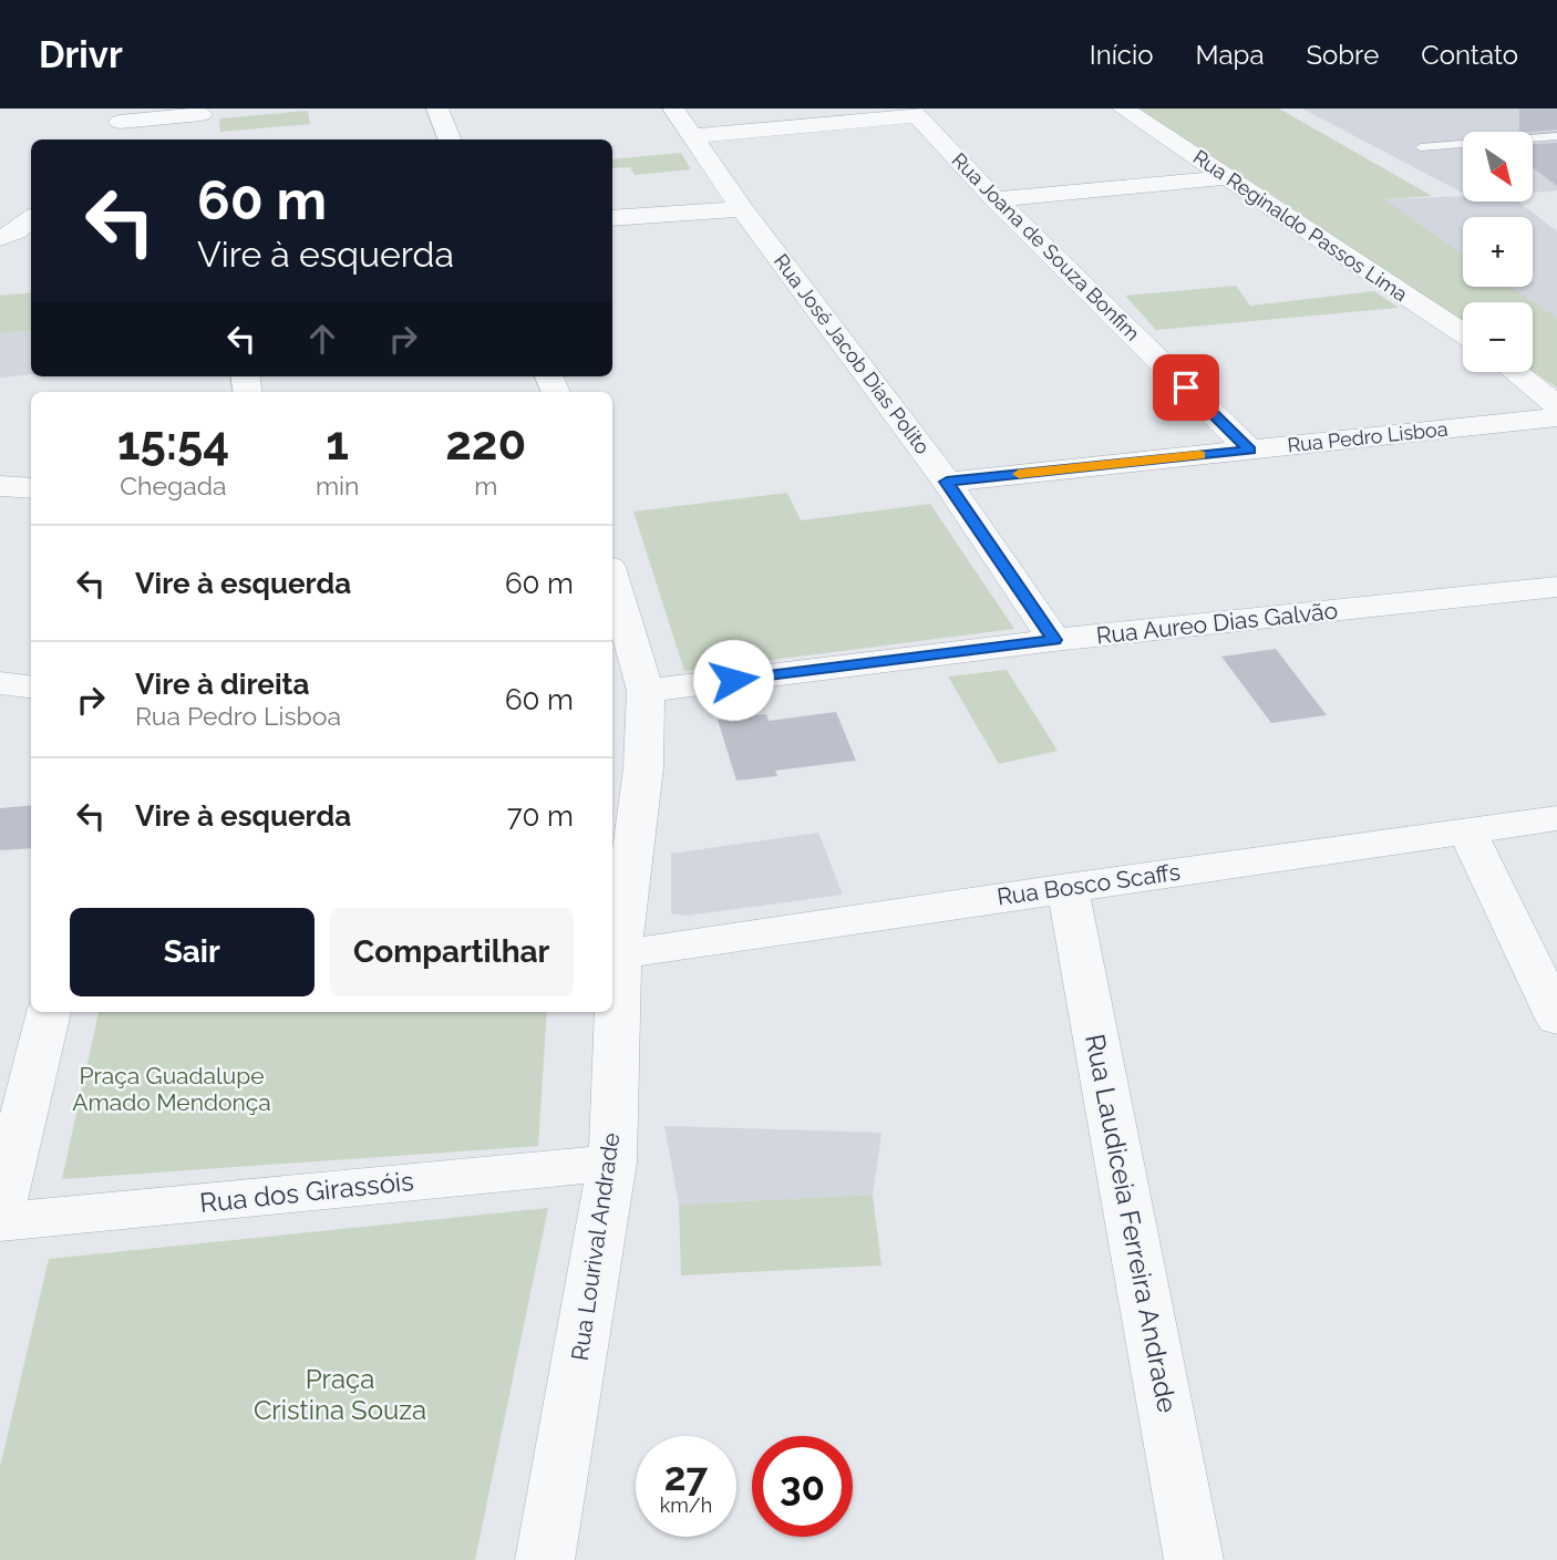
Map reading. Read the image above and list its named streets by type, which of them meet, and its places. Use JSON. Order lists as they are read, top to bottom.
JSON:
{
  "streets": {
    "street": [
      "Rua Reginaldo Passos Lima",
      "Rua Joana de Souza Bonfim",
      "Rua José Jacob Dias Polito",
      "Rua Pedro Lisboa",
      "Rua Aureo Dias Galvão",
      "Rua Bosco Scaffs",
      "Rua dos Girassóis",
      "Rua Laudiceia Ferreira Andrade",
      "Rua Lourival Andrade"
    ]
  },
  "crossings": [
    ["Rua Joana de Souza Bonfim", "Rua Pedro Lisboa"],
    ["Rua José Jacob Dias Polito", "Rua Pedro Lisboa"],
    ["Rua José Jacob Dias Polito", "Rua Aureo Dias Galvão"],
    ["Rua Aureo Dias Galvão", "Rua Lourival Andrade"],
    ["Rua Bosco Scaffs", "Rua Laudiceia Ferreira Andrade"],
    ["Rua Bosco Scaffs", "Rua Lourival Andrade"],
    ["Rua dos Girassóis", "Rua Lourival Andrade"]
  ],
  "parks": ["Praça Guadalupe Amado Mendonça", "Praça Cristina Souza"],
  "north": "bottom right",
  "page": {
    "header": "Drivr",
    "nav": [
      "Início",
      "Mapa",
      "Sobre",
      "Contato"
    ],
    "map_buttons": ["+", "−"],
    "turn": ["60 m", "Vire à esquerda"],
    "eta": [
      "15:54",
      "Chegada",
      "1",
      "min",
      "220",
      "m"
    ],
    "list": [
      {
        "name": "Vire à esquerda",
        "value": "60 m"
      },
      {
        "name": "Vire à direita",
        "note": "Rua Pedro Lisboa",
        "value": "60 m"
      },
      {
        "name": "Vire à esquerda",
        "value": "70 m"
      }
    ],
    "buttons": ["Sair", "Compartilhar"],
    "speed": "27 km/h",
    "limit": "30"
  }
}
